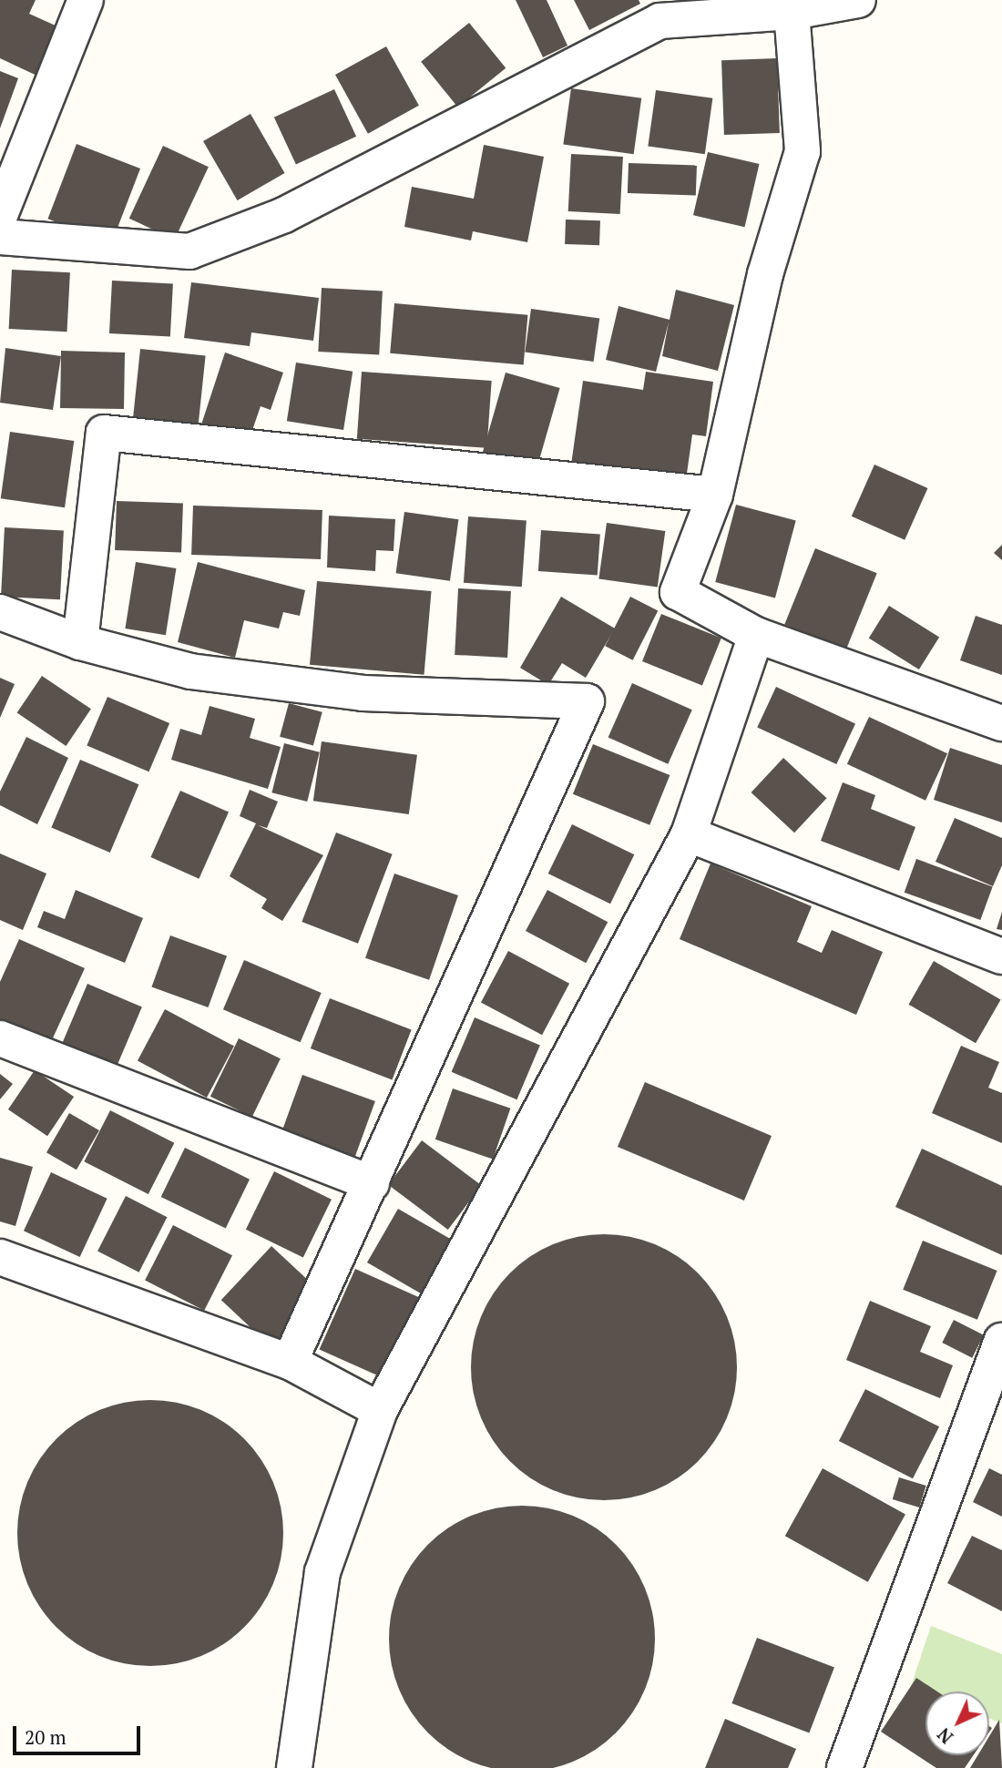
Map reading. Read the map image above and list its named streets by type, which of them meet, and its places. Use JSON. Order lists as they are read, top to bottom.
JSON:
{
  "scale_bar": "20 m",
  "north": "bottom left"
}
